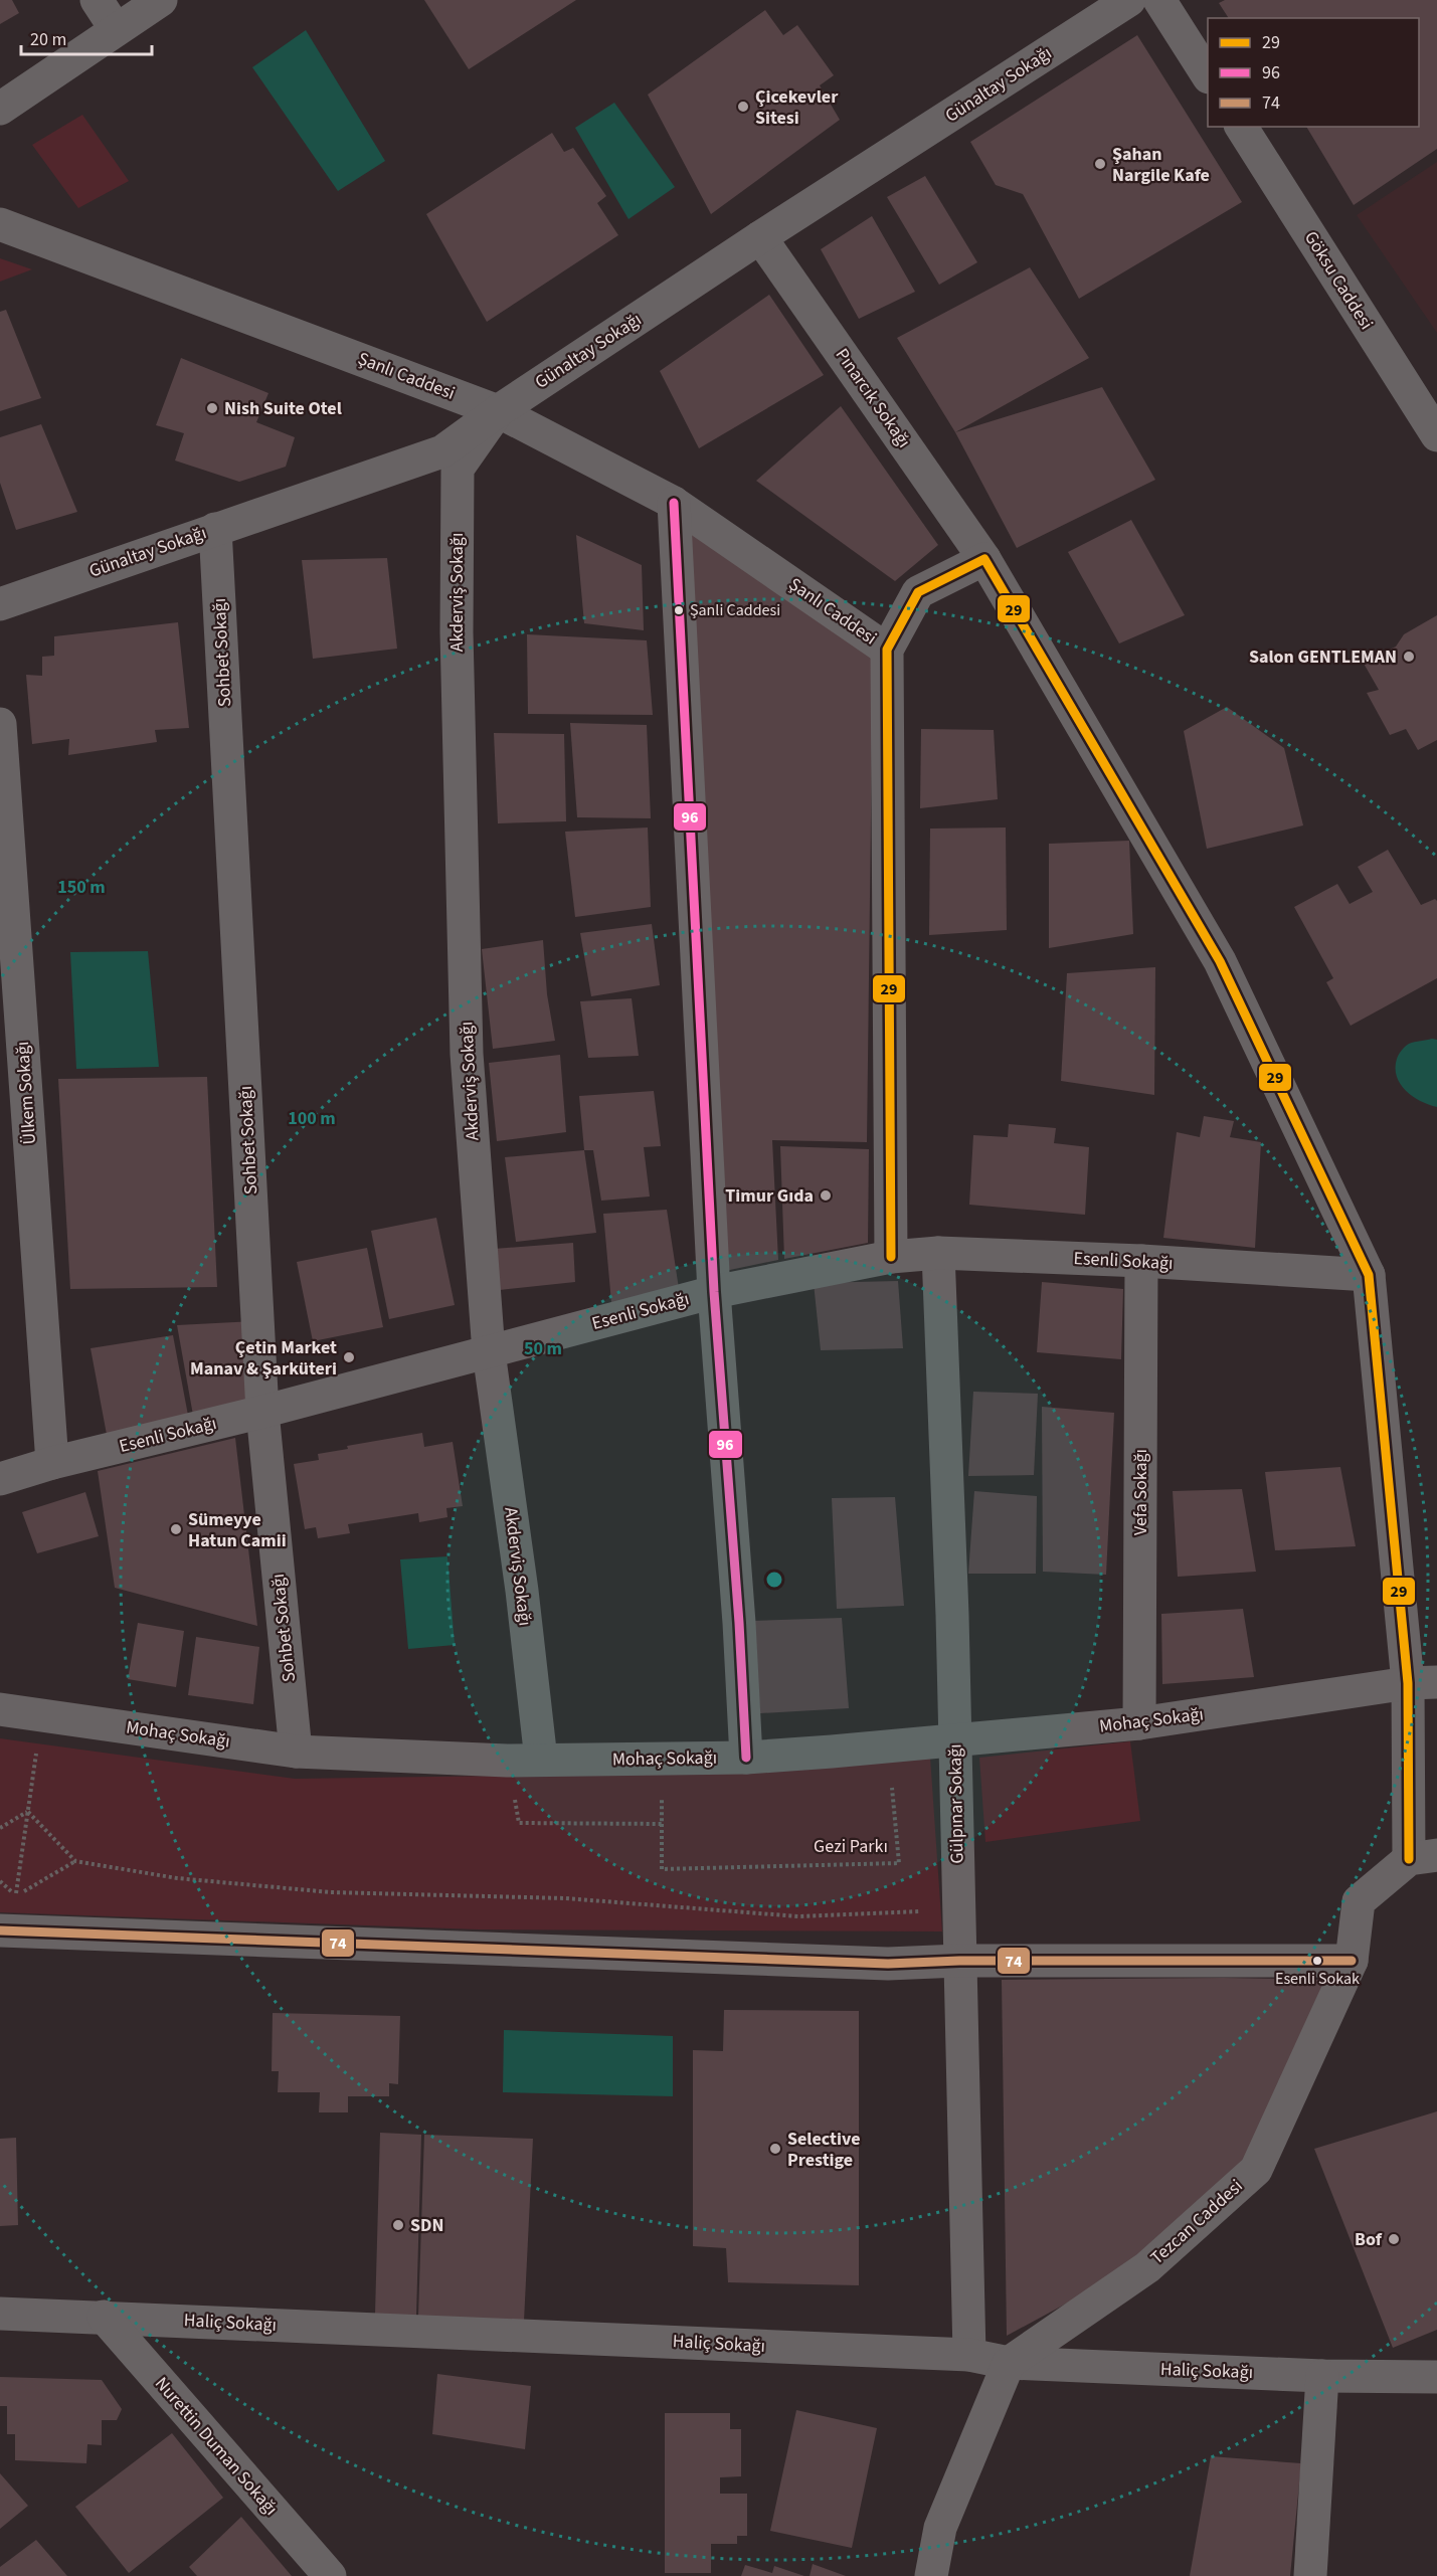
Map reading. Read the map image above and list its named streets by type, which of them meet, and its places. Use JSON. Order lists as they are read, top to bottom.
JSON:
{
  "streets": {
    "street": [
      "Günaltay Sokağı",
      "Göksu Caddesi",
      "Şanlı Caddesi",
      "Pınarcık Sokağı",
      "Akderviş Sokağı",
      "Sohbet Sokağı",
      "Ülkem Sokağı",
      "Esenli Sokağı",
      "Vefa Sokağı",
      "Mohaç Sokağı",
      "Gülpınar Sokağı",
      "Tezcan Caddesi",
      "Haliç Sokağı",
      "Nurettin Duman Sokağı"
    ]
  },
  "crossings": [
    ["Günaltay Sokağı", "Şanlı Caddesi"],
    ["Günaltay Sokağı", "Pınarcık Sokağı"],
    ["Günaltay Sokağı", "Akderviş Sokağı"],
    ["Günaltay Sokağı", "Sohbet Sokağı"],
    ["Şanlı Caddesi", "Pınarcık Sokağı"],
    ["Şanlı Caddesi", "Akderviş Sokağı"],
    ["Akderviş Sokağı", "Esenli Sokağı"],
    ["Akderviş Sokağı", "Mohaç Sokağı"],
    ["Sohbet Sokağı", "Esenli Sokağı"],
    ["Sohbet Sokağı", "Mohaç Sokağı"],
    ["Ülkem Sokağı", "Esenli Sokağı"],
    ["Esenli Sokağı", "Vefa Sokağı"],
    ["Esenli Sokağı", "Gülpınar Sokağı"],
    ["Vefa Sokağı", "Mohaç Sokağı"],
    ["Mohaç Sokağı", "Gülpınar Sokağı"],
    ["Gülpınar Sokağı", "Haliç Sokağı"],
    ["Tezcan Caddesi", "Haliç Sokağı"],
    ["Haliç Sokağı", "Nurettin Duman Sokağı"]
  ],
  "parks": ["Gezi Parkı"],
  "places": [
    "Çicekevler Sitesi",
    "Şahan Nargile Kafe",
    "Nish Suite Otel",
    "Şanli Caddesi",
    "Salon GENTLEMAN",
    "Timur Gıda",
    "Çetin Market Manav & Şarküteri",
    "Sümeyye Hatun Camii",
    "Esenli Sokak",
    "Selective Prestige",
    "SDN",
    "Bof"
  ],
  "lines": ["transit line 96", "transit line 29", "transit line 74"],
  "legend": ["29", "96", "74"],
  "scale_bar": "20 m",
  "rings": ["150 m", "100 m", "50 m"]
}
